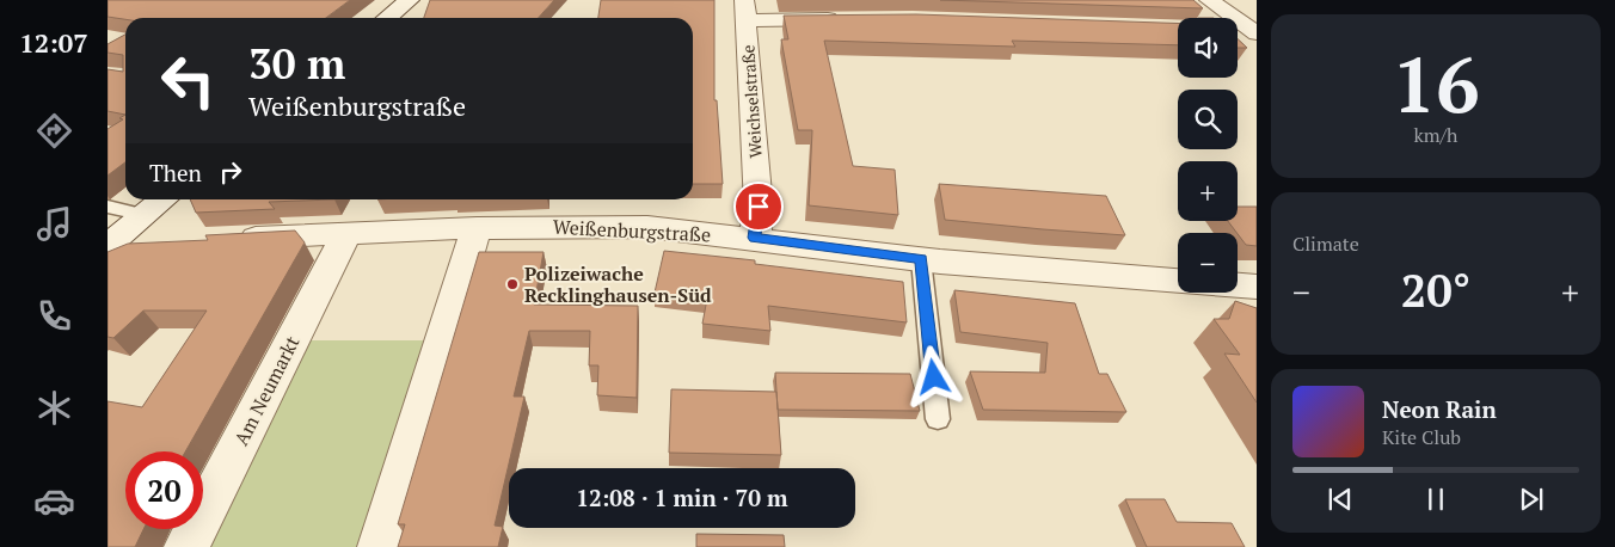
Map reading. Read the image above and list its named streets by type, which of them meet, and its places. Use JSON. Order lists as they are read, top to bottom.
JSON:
{
  "streets": {
    "street": ["Weichselstraße", "Weißenburgstraße", "Am Neumarkt"]
  },
  "crossings": [
    ["Weichselstraße", "Weißenburgstraße"],
    ["Weißenburgstraße", "Am Neumarkt"]
  ],
  "places": ["Polizeiwache Recklinghausen-Süd"],
  "page": {
    "tabs": "12:07",
    "tile": [
      ["16", "km/h"],
      "Climate"
    ],
    "map_buttons": ["+", "−"],
    "turn": ["30 m", "Weißenburgstraße"],
    "then": "Then",
    "heat": ["−", "20°", "+"],
    "song": ["Neon Rain", "Kite Club"],
    "limit": "20",
    "trip": "12:08 · 1 min · 70 m"
  }
}
